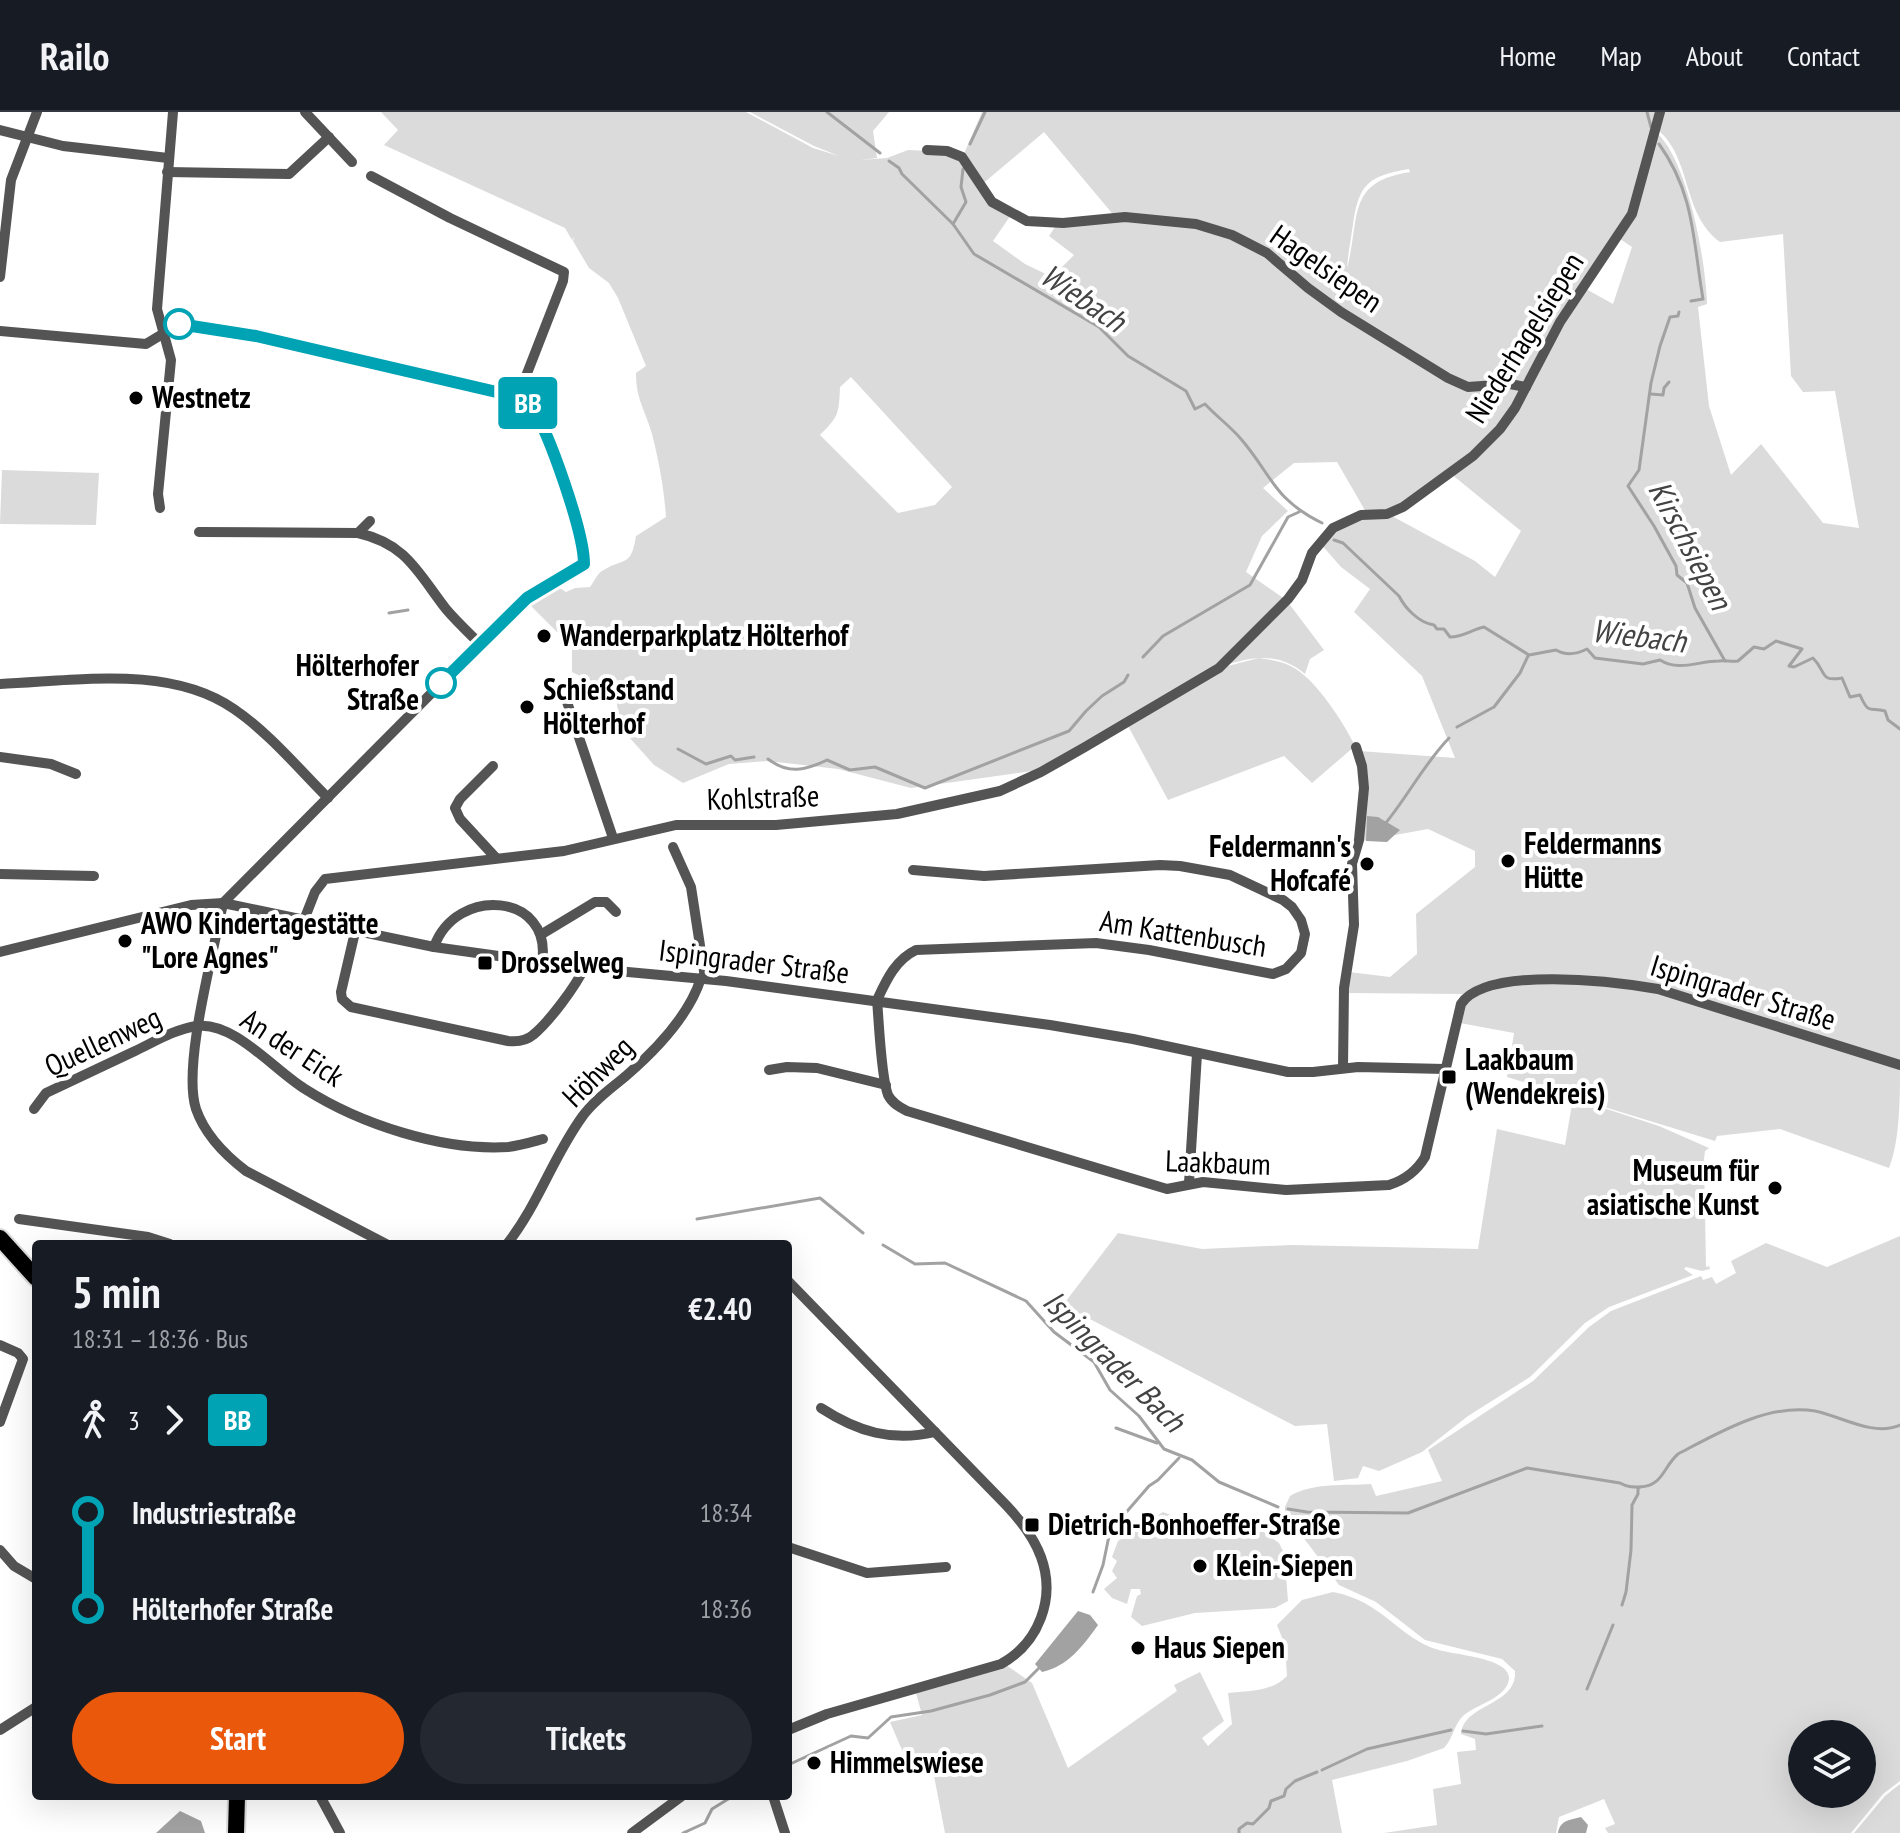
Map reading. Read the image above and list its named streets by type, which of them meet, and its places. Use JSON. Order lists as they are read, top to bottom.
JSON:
{
  "streets": {
    "street": [
      "Hagelsiepen",
      "Niederhagelsiepen",
      "Kohlstraße",
      "Am Kattenbusch",
      "Ispingrader Straße",
      "Quellenweg",
      "An der Eick",
      "Höhweg",
      "Laakbaum"
    ]
  },
  "crossings": [
    ["Hagelsiepen", "Niederhagelsiepen"],
    ["Niederhagelsiepen", "Kohlstraße"],
    ["Kohlstraße", "Ispingrader Straße"],
    ["Am Kattenbusch", "Ispingrader Straße"],
    ["Ispingrader Straße", "Höhweg"],
    ["Ispingrader Straße", "Laakbaum"],
    ["Quellenweg", "An der Eick"]
  ],
  "water": ["Wiebach", "Kirschsiepen", "Ispingrader Bach"],
  "places": {
    "other": [
      "Westnetz",
      "Wanderparkplatz Hölterhof",
      "Hölterhofer Straße",
      "Schießstand Hölterhof",
      "Feldermanns Hütte",
      "Feldermann's Hofcafé",
      "AWO Kindertagestätte \"Lore Agnes\"",
      "Museum für asiatische Kunst",
      "Klein-Siepen",
      "Haus Siepen",
      "Himmelswiese"
    ],
    "transit": ["Drosselweg", "Laakbaum (Wendekreis)", "Dietrich-Bonhoeffer-Straße"]
  },
  "lines": ["bus line BB"],
  "page": {
    "header": "Railo",
    "nav": [
      "Home",
      "Map",
      "About",
      "Contact"
    ],
    "on_map": "BB",
    "heading": ["5 min", "18:31 – 18:36 · Bus", "€2.40"],
    "legs": ["3", "BB"],
    "list": [
      {
        "name": "Industriestraße",
        "value": "18:34"
      },
      {
        "name": "Hölterhofer Straße",
        "value": "18:36"
      }
    ],
    "buttons": ["Start", "Tickets"]
  }
}
